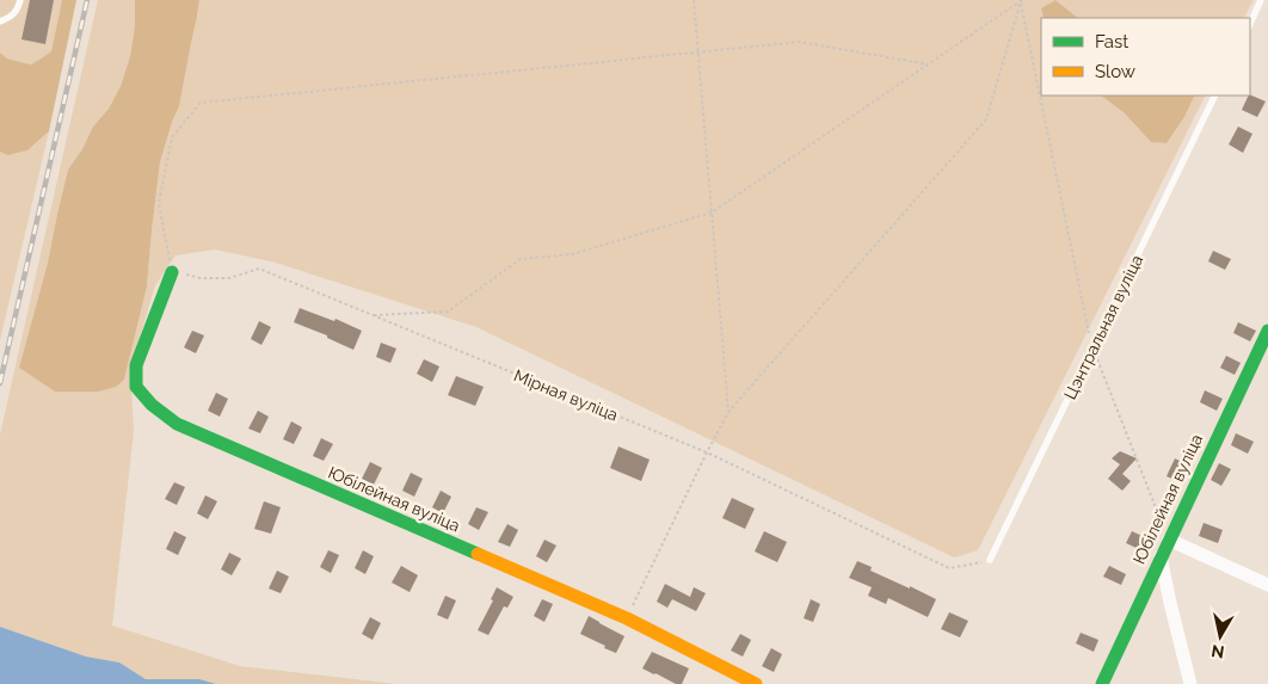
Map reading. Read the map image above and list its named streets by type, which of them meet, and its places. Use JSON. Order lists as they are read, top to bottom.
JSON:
{
  "streets": {
    "street": ["Юбілейная вуліца"],
    "lane": ["Цэнтральная вуліца"],
    "path": ["Мірная вуліца"]
  },
  "crossings": [
    ["Цэнтральная вуліца", "Мірная вуліца"],
    ["Мірная вуліца", "Юбілейная вуліца"]
  ],
  "legend": ["Fast", "Slow"],
  "north": "bottom"
}
